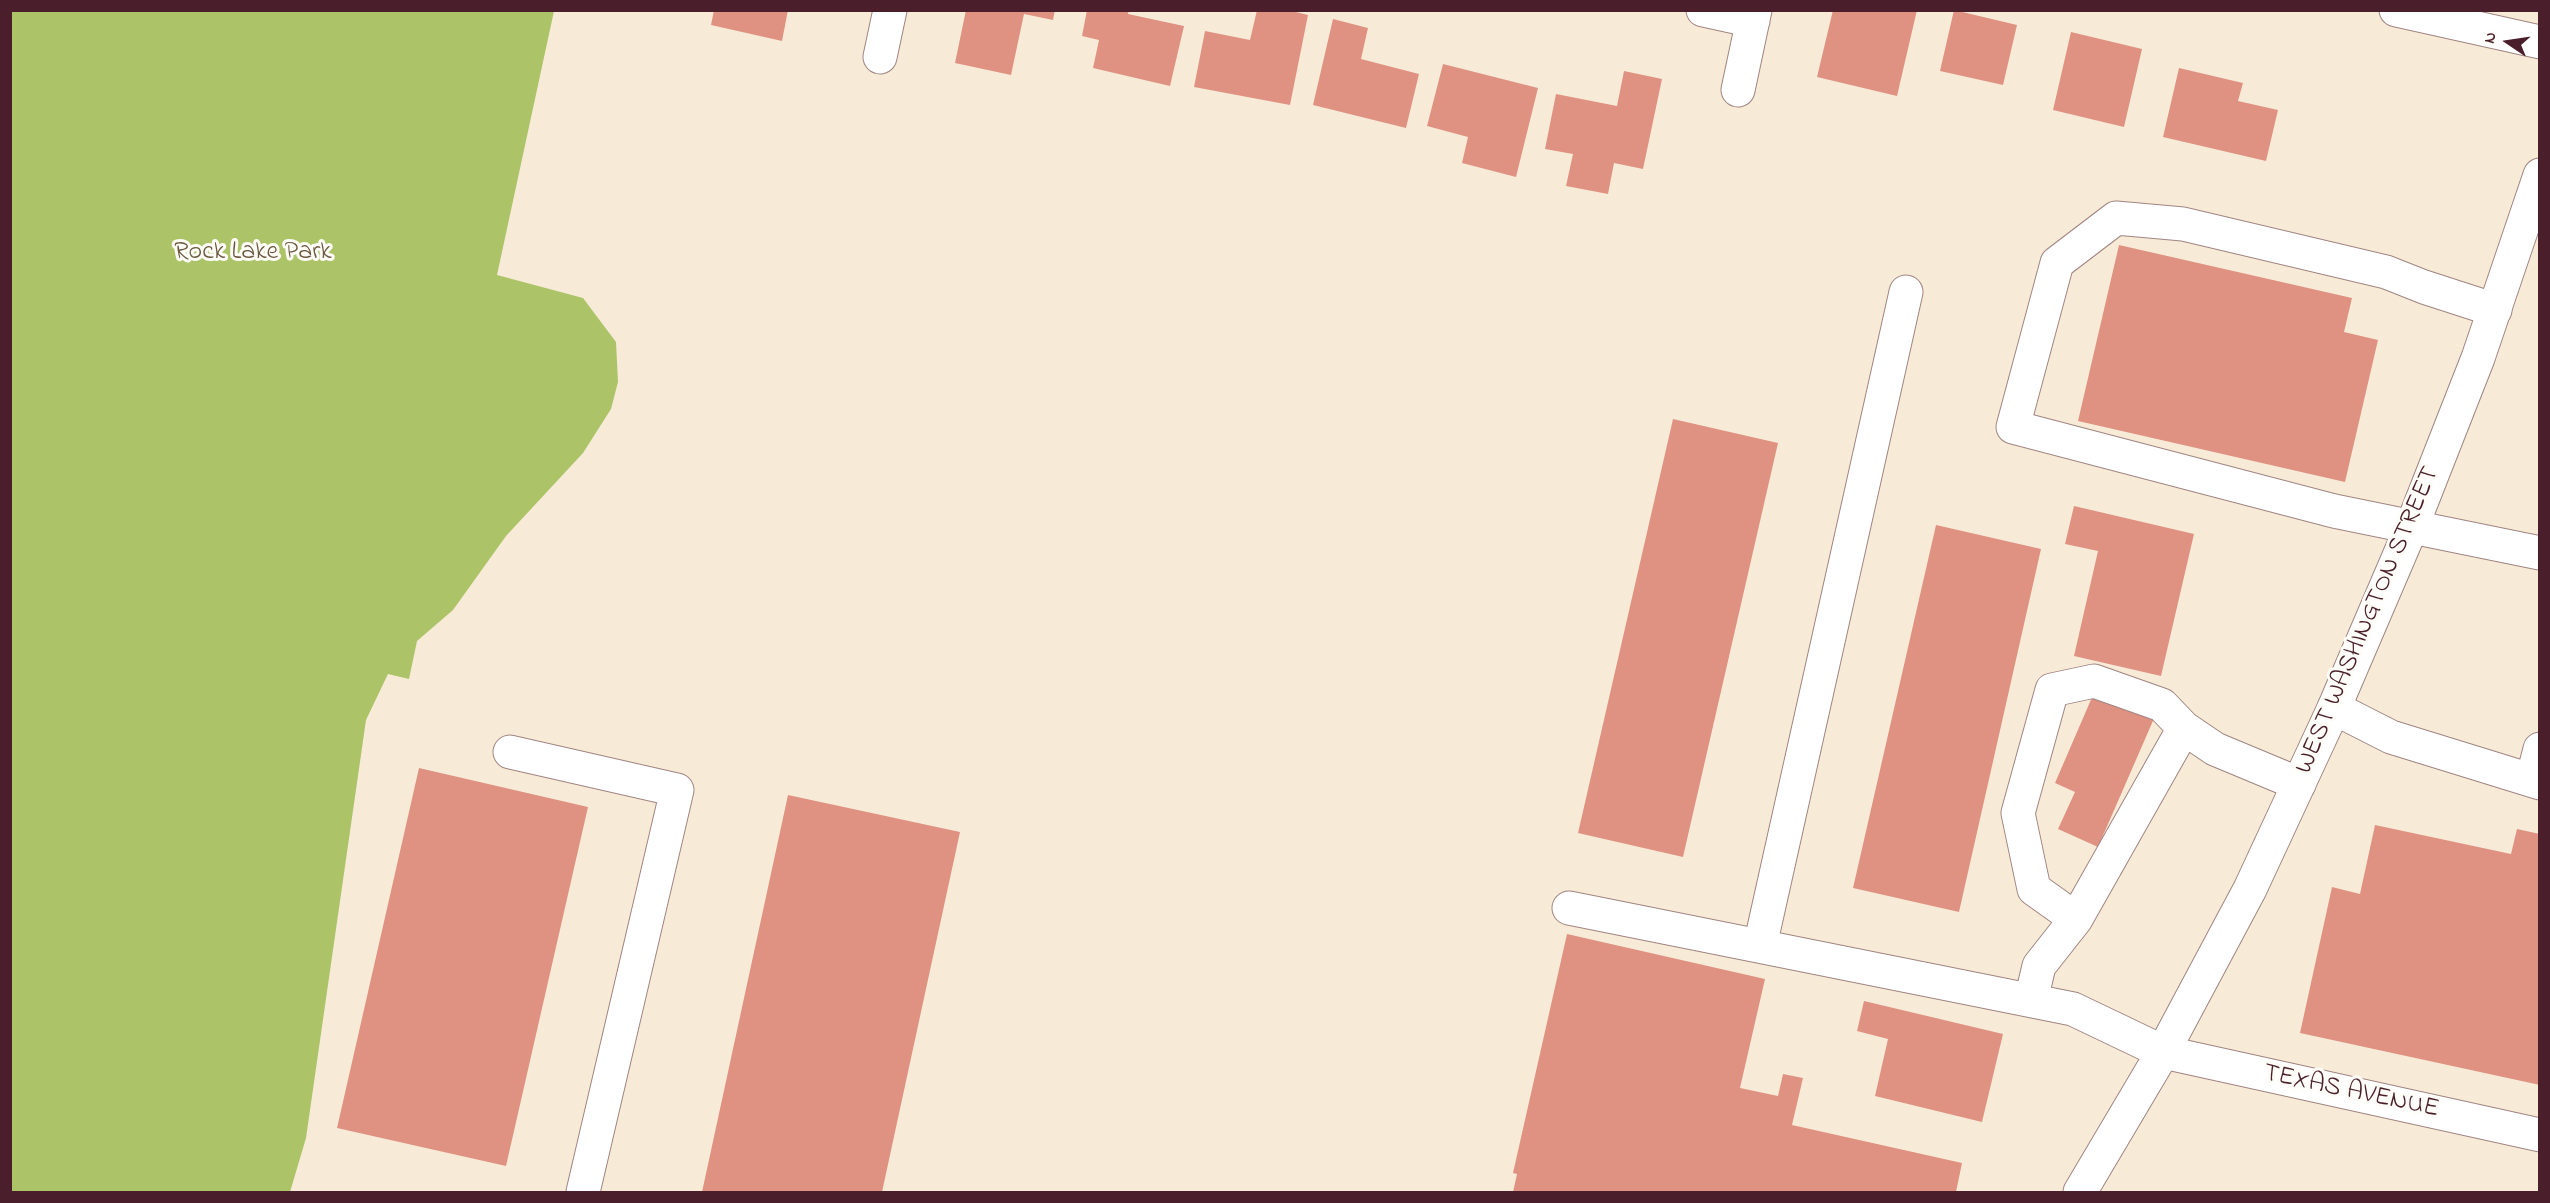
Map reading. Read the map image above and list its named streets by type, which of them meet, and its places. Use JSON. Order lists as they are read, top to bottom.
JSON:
{
  "streets": {
    "main road": ["WEST WASHINGTON STREET", "TEXAS AVENUE"]
  },
  "crossings": [
    ["WEST WASHINGTON STREET", "TEXAS AVENUE"]
  ],
  "parks": ["Rock Lake Park"],
  "north": "left"
}
